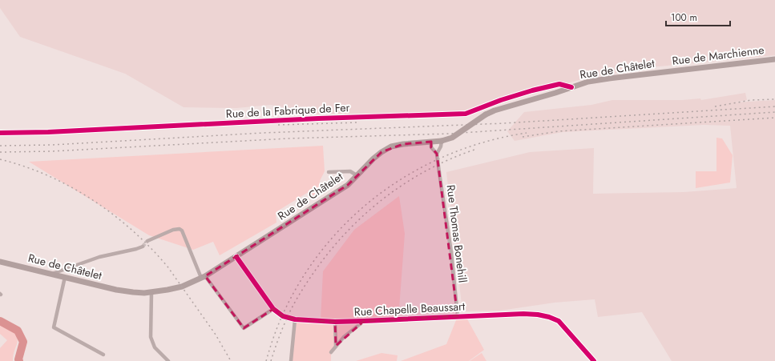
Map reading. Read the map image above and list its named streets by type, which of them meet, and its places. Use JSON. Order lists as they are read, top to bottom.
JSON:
{
  "streets": {
    "main road": ["Rue de Marchienne", "Rue de Châtelet"],
    "street": ["Rue de la Fabrique de Fer", "Rue Thomas Bonehill", "Rue Chapelle Beaussart"]
  },
  "crossings": [
    ["Rue de Marchienne", "Rue de Châtelet"],
    ["Rue de Châtelet", "Rue de la Fabrique de Fer"],
    ["Rue de Châtelet", "Rue Thomas Bonehill"],
    ["Rue de Châtelet", "Rue Chapelle Beaussart"],
    ["Rue Thomas Bonehill", "Rue Chapelle Beaussart"]
  ],
  "scale_bar": "100 m"
}
